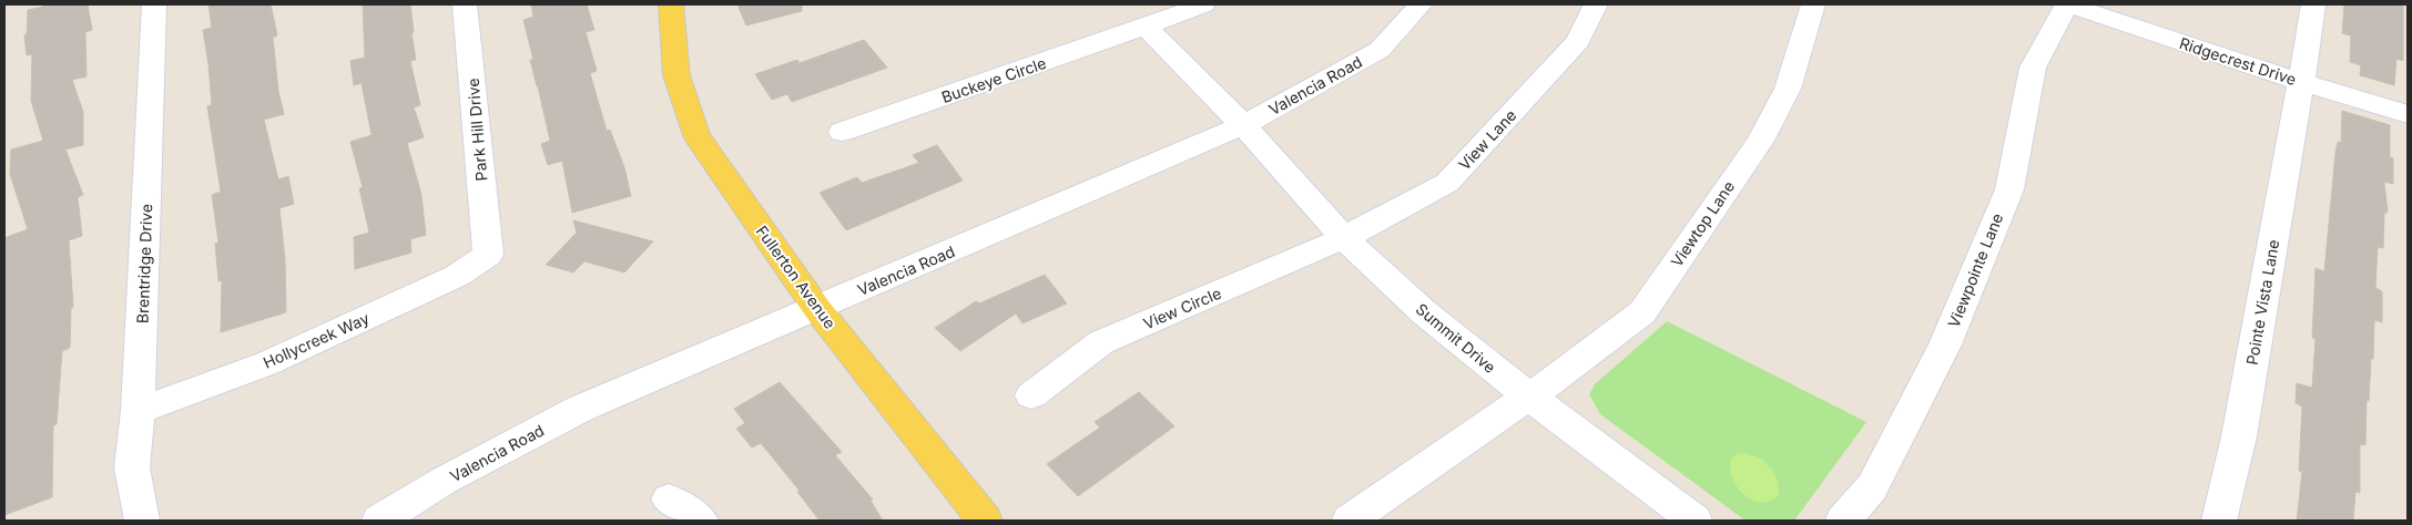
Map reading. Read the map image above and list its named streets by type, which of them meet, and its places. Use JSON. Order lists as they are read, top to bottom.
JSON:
{
  "streets": {
    "main road": ["Fullerton Avenue"],
    "street": [
      "Ridgecrest Drive",
      "Buckeye Circle",
      "Valencia Road",
      "Park Hill Drive",
      "View Lane",
      "Viewtop Lane",
      "Brentridge Drive",
      "Viewpointe Lane",
      "Pointe Vista Lane",
      "View Circle",
      "Summit Drive",
      "Hollycreek Way"
    ]
  },
  "crossings": [
    ["Ridgecrest Drive", "Viewpointe Lane"],
    ["Ridgecrest Drive", "Pointe Vista Lane"],
    ["Buckeye Circle", "Summit Drive"],
    ["Valencia Road", "Fullerton Avenue"],
    ["Valencia Road", "Summit Drive"],
    ["Park Hill Drive", "Hollycreek Way"],
    ["View Lane", "View Circle"],
    ["View Lane", "Summit Drive"],
    ["Viewtop Lane", "Summit Drive"],
    ["Brentridge Drive", "Hollycreek Way"],
    ["View Circle", "Summit Drive"]
  ]
}
